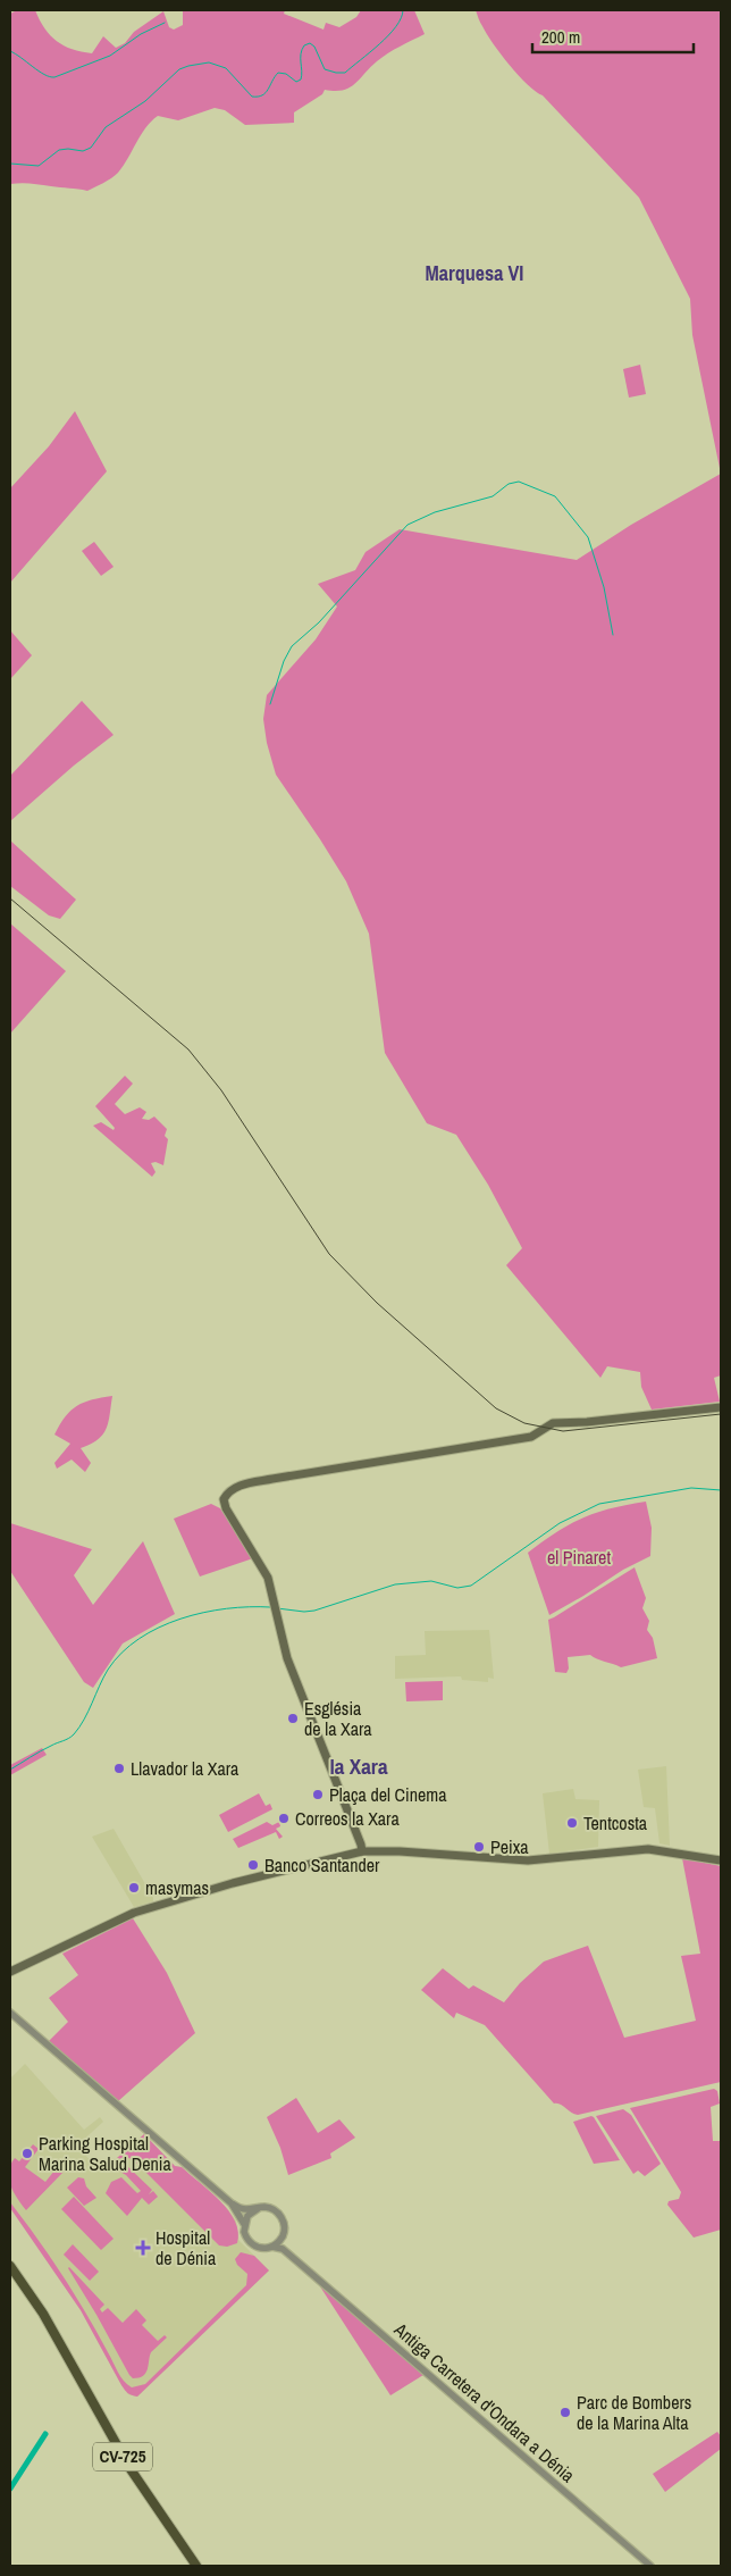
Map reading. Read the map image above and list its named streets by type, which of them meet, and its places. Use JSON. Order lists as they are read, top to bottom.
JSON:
{
  "streets": {
    "main road": ["CV-725"],
    "street": ["Antiga Carretera d'Ondara a Dénia"]
  },
  "districts": ["Marquesa VI", "la Xara"],
  "parks": ["el Pinaret"],
  "places": {
    "other": [
      "Església de la Xara",
      "Llavador la Xara",
      "Plaça del Cinema",
      "Correos la Xara",
      "Tentcosta",
      "Peixa",
      "Banco Santander",
      "masymas",
      "Parking Hospital Marina Salud Denia",
      "Parc de Bombers de la Marina Alta"
    ],
    "health": ["Hospital de Dénia"]
  },
  "scale_bar": "200 m"
}
